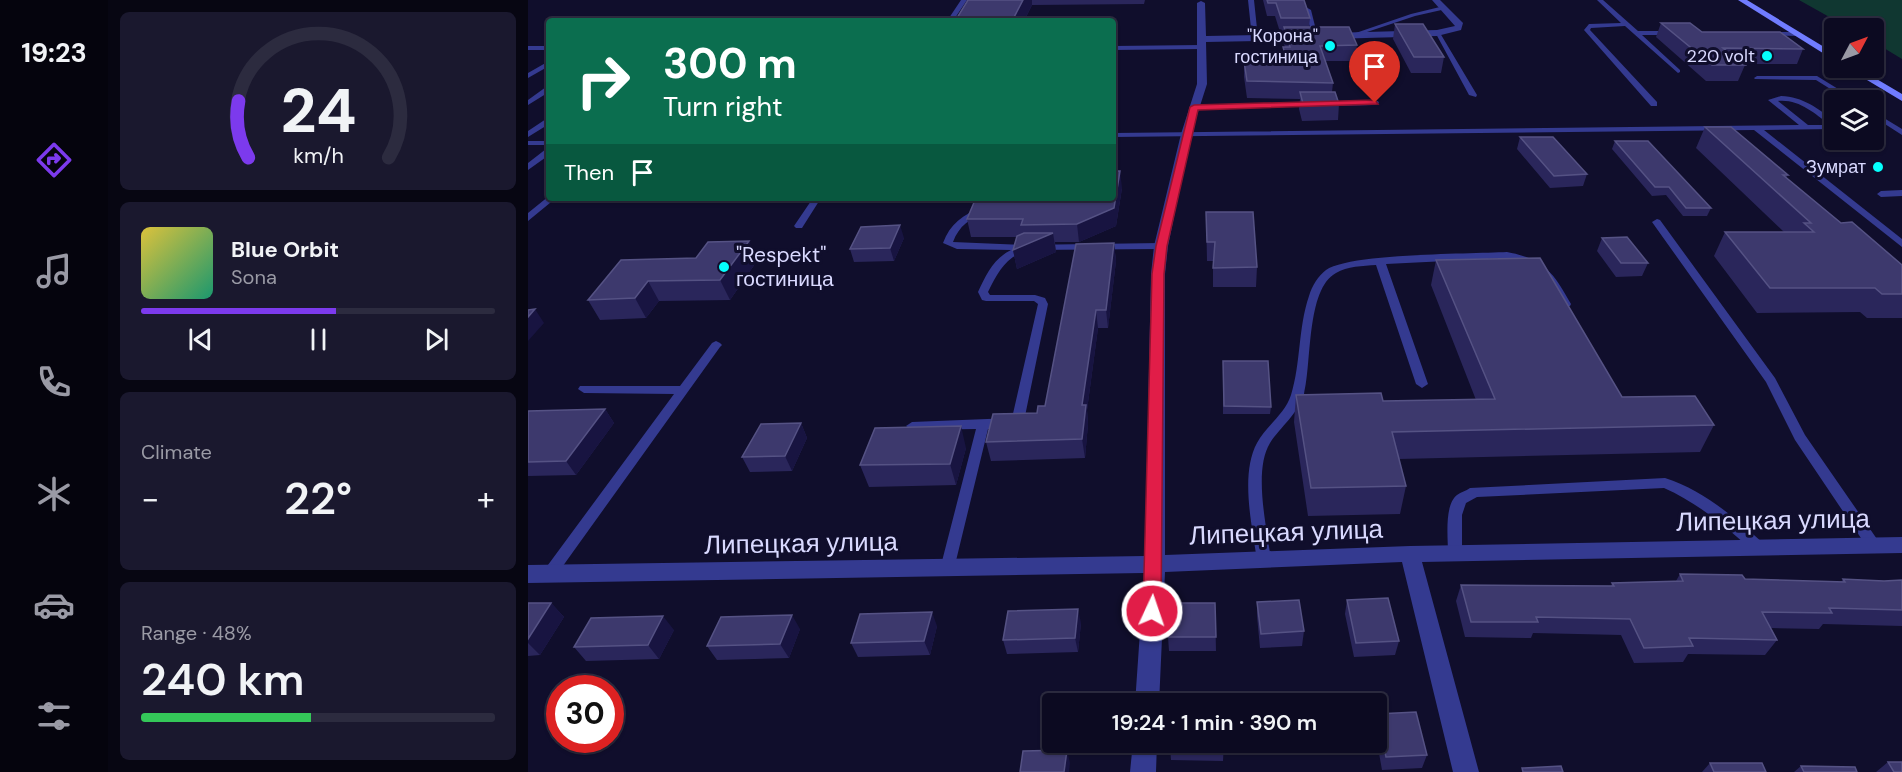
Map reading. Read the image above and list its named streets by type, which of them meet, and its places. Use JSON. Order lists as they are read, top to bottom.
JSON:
{
  "streets": {
    "street": ["Липецкая улица"]
  },
  "places": [
    "\"Корона\" гостиница",
    "220 volt",
    "Зумрат",
    "\"Respekt\" гостиница"
  ],
  "north": "top right",
  "page": {
    "tabs": "19:23",
    "turn": ["300 m", "Turn right"],
    "then": "Then",
    "song": ["Blue Orbit", "Sona"],
    "tile": [
      "Climate",
      ["Range · 48%", "240 km"]
    ],
    "heat": ["−", "22°", "+"],
    "limit": "30",
    "trip": "19:24 · 1 min · 390 m",
    "gauge": ["24", "km/h"]
  }
}
